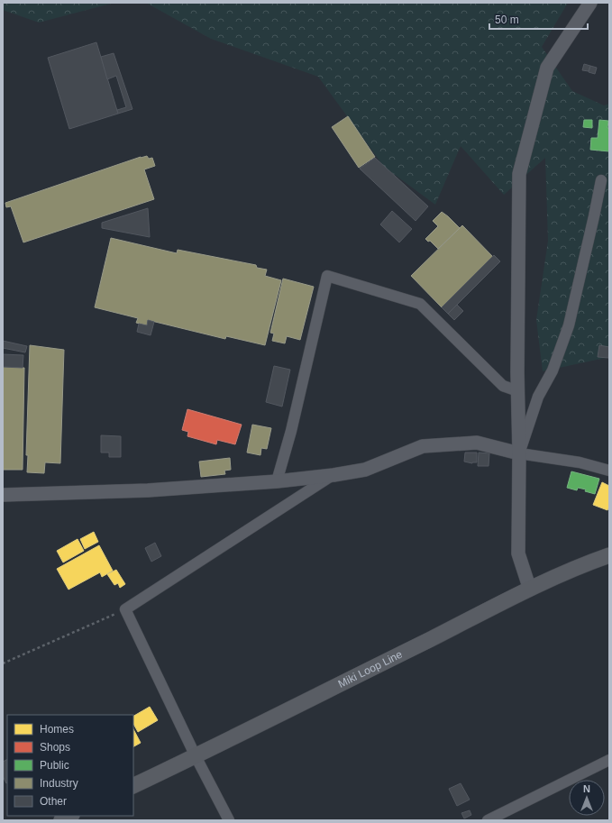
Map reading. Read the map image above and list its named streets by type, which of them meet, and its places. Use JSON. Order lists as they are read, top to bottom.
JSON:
{
  "streets": {
    "main road": ["Miki Loop Line"]
  },
  "legend": [
    "Homes",
    "Shops",
    "Public",
    "Industry",
    "Other"
  ],
  "scale_bar": "50 m",
  "north": "top"
}
